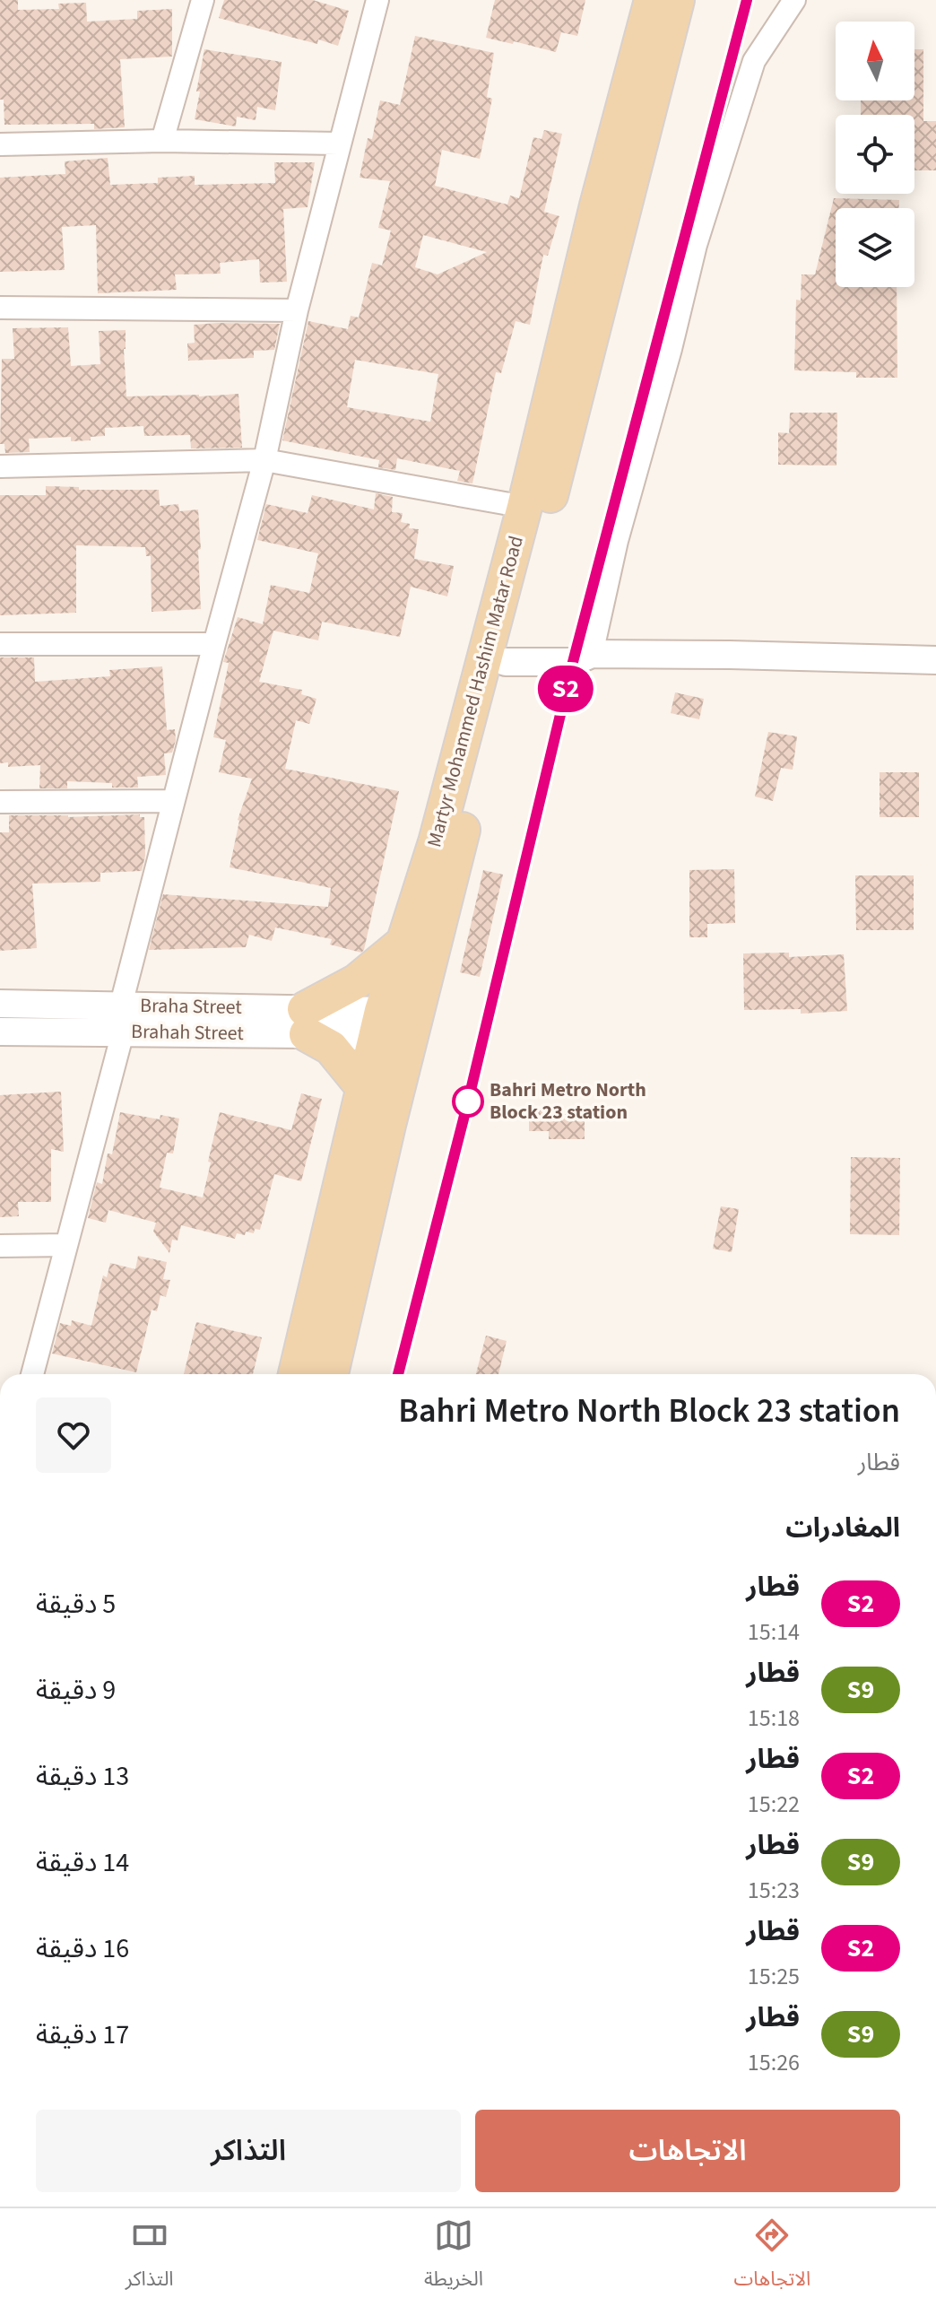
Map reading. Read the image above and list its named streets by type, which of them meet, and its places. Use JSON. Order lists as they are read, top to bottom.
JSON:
{
  "streets": {
    "main road": ["Martyr Mohammed Hashim Matar Road"],
    "street": ["Braha Street", "Brahah Street"]
  },
  "crossings": [
    ["Martyr Mohammed Hashim Matar Road", "Braha Street"],
    ["Braha Street", "Brahah Street"]
  ],
  "places": ["Bahri Metro North Block 23 station"],
  "north": "top",
  "page": {
    "on_map": "S2",
    "heading": [
      ["Bahri Metro North Block 23 station", "قطار"],
      "المغادرات"
    ],
    "list": [
      {
        "mark": "S2",
        "name": "قطار",
        "note": "15:14",
        "value": "5 دقيقة"
      },
      {
        "mark": "S9",
        "name": "قطار",
        "note": "15:18",
        "value": "9 دقيقة"
      },
      {
        "mark": "S2",
        "name": "قطار",
        "note": "15:22",
        "value": "13 دقيقة"
      },
      {
        "mark": "S9",
        "name": "قطار",
        "note": "15:23",
        "value": "14 دقيقة"
      },
      {
        "mark": "S2",
        "name": "قطار",
        "note": "15:25",
        "value": "16 دقيقة"
      },
      {
        "mark": "S9",
        "name": "قطار",
        "note": "15:26",
        "value": "17 دقيقة"
      }
    ],
    "buttons": ["الاتجاهات", "التذاكر"],
    "tabs": ["الاتجاهات", "الخريطة", "التذاكر"]
  }
}
